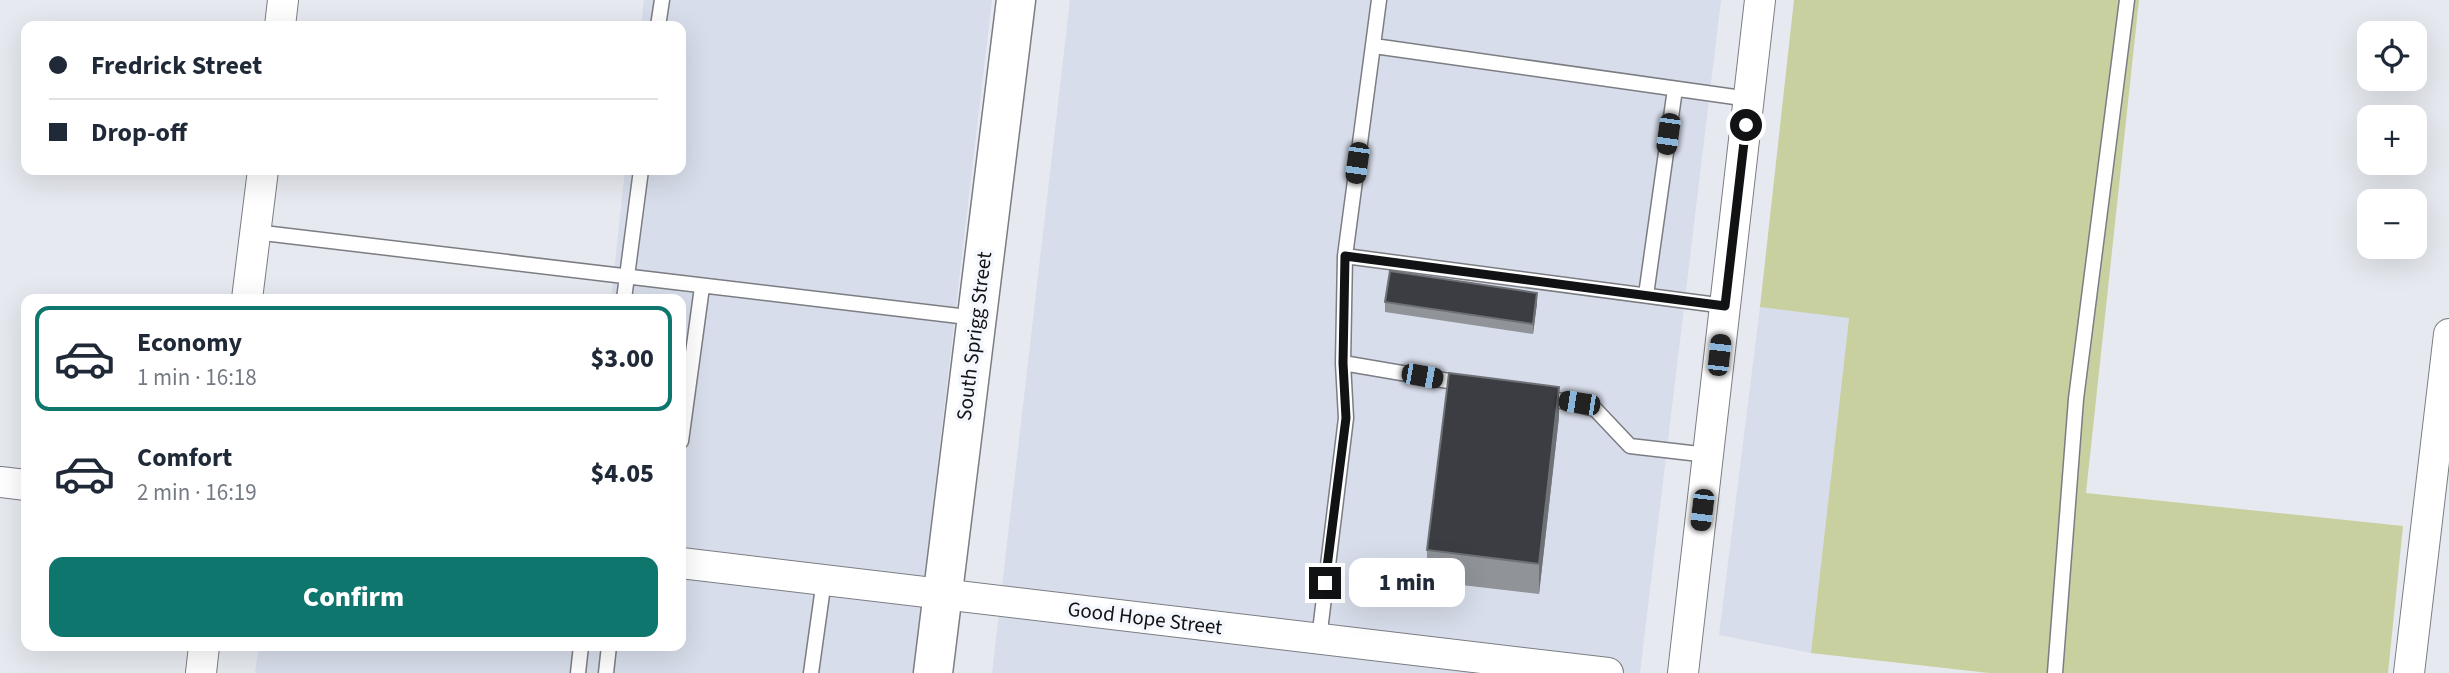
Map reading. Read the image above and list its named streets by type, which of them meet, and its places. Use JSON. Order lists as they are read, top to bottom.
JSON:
{
  "streets": {
    "main road": ["South Sprigg Street"],
    "street": ["Good Hope Street"]
  },
  "crossings": [
    ["South Sprigg Street", "Good Hope Street"]
  ],
  "page": {
    "map_buttons": ["+", "−"],
    "banner": ["Fredrick Street", "Drop-off"],
    "list": [
      {
        "name": "Economy",
        "note": "1 min · 16:18",
        "value": "$3.00"
      },
      {
        "name": "Comfort",
        "note": "2 min · 16:19",
        "value": "$4.05"
      }
    ],
    "buttons": "Confirm",
    "bubble": "1 min"
  }
}
